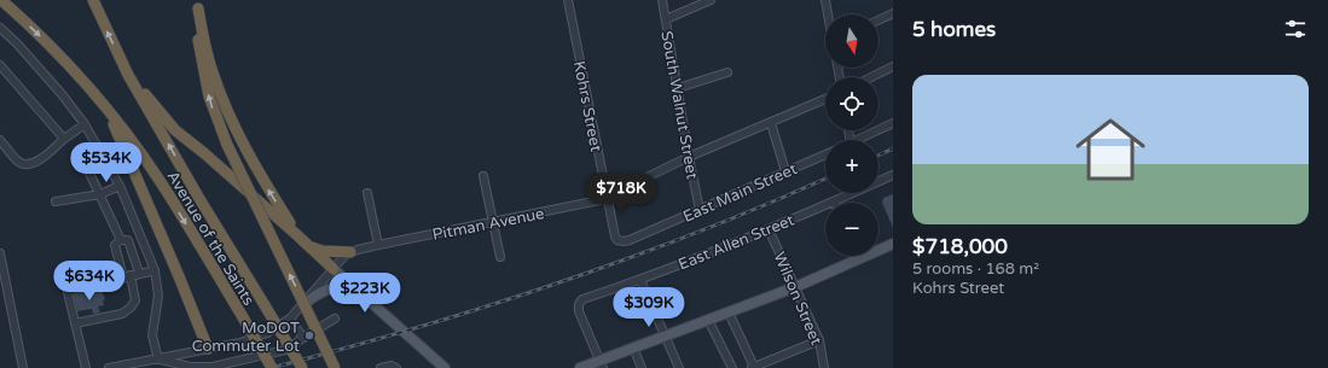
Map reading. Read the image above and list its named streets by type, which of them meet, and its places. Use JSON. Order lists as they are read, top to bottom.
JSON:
{
  "streets": {
    "highway": ["Avenue of the Saints"],
    "street": [
      "South Walnut Street",
      "Kohrs Street",
      "East Main Street",
      "Pitman Avenue",
      "East Allen Street",
      "Wilson Street"
    ]
  },
  "crossings": [
    ["South Walnut Street", "East Main Street"],
    ["South Walnut Street", "Pitman Avenue"],
    ["Kohrs Street", "East Main Street"],
    ["Kohrs Street", "Pitman Avenue"],
    ["East Allen Street", "Wilson Street"]
  ],
  "places": ["MoDOT Commuter Lot"],
  "north": "bottom",
  "page": {
    "heading": "5 homes",
    "map_buttons": ["+", "−"],
    "list": [
      {
        "name": "$718,000",
        "note": "5 rooms · 168 m² · Kohrs Street"
      }
    ],
    "price": [
      "$534K",
      "$718K",
      "$634K",
      "$223K",
      "$309K"
    ]
  }
}
